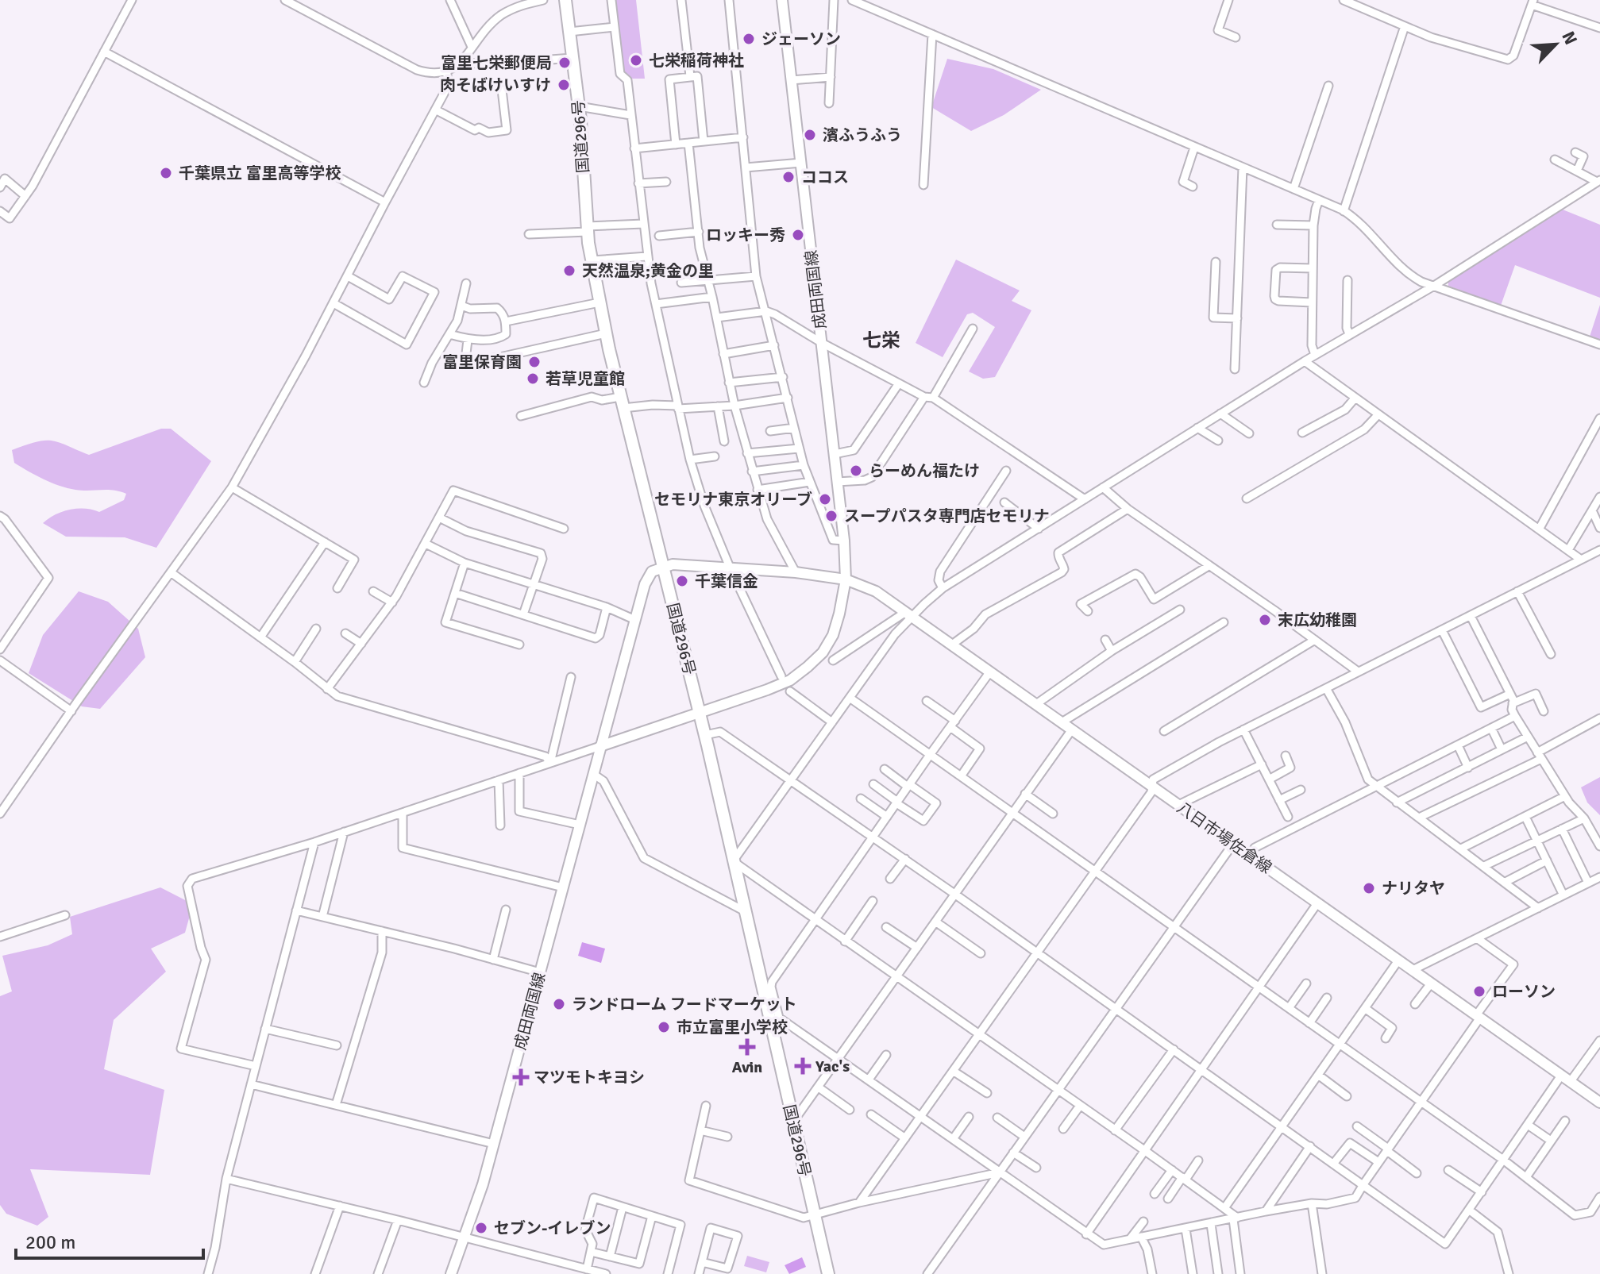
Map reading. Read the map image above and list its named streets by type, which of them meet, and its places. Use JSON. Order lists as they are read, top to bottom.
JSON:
{
  "streets": {
    "highway": ["国道296号"],
    "main road": ["成田両国線", "八日市場佐倉線"]
  },
  "crossings": [
    ["国道296号", "成田両国線"],
    ["成田両国線", "八日市場佐倉線"]
  ],
  "districts": ["七栄"],
  "places": {
    "other": [
      "ジェーソン",
      "七栄稲荷神社",
      "富里七栄郵便局",
      "肉そばけいすけ",
      "濱ふうふう",
      "千葉県立 富里高等学校",
      "ココス",
      "ロッキー秀",
      "天然温泉;黄金の里",
      "富里保育園",
      "若草児童館",
      "らーめん福たけ",
      "セモリナ東京オリーブ",
      "スープパスタ専門店セモリナ",
      "千葉信金",
      "末広幼稚園",
      "ナリタヤ",
      "ローソン",
      "ランドローム フードマーケット",
      "市立富里小学校",
      "セブン-イレブン"
    ],
    "health": ["Avin", "Yac's", "マツモトキヨシ"]
  },
  "scale_bar": "200 m",
  "north": "top right"
}
